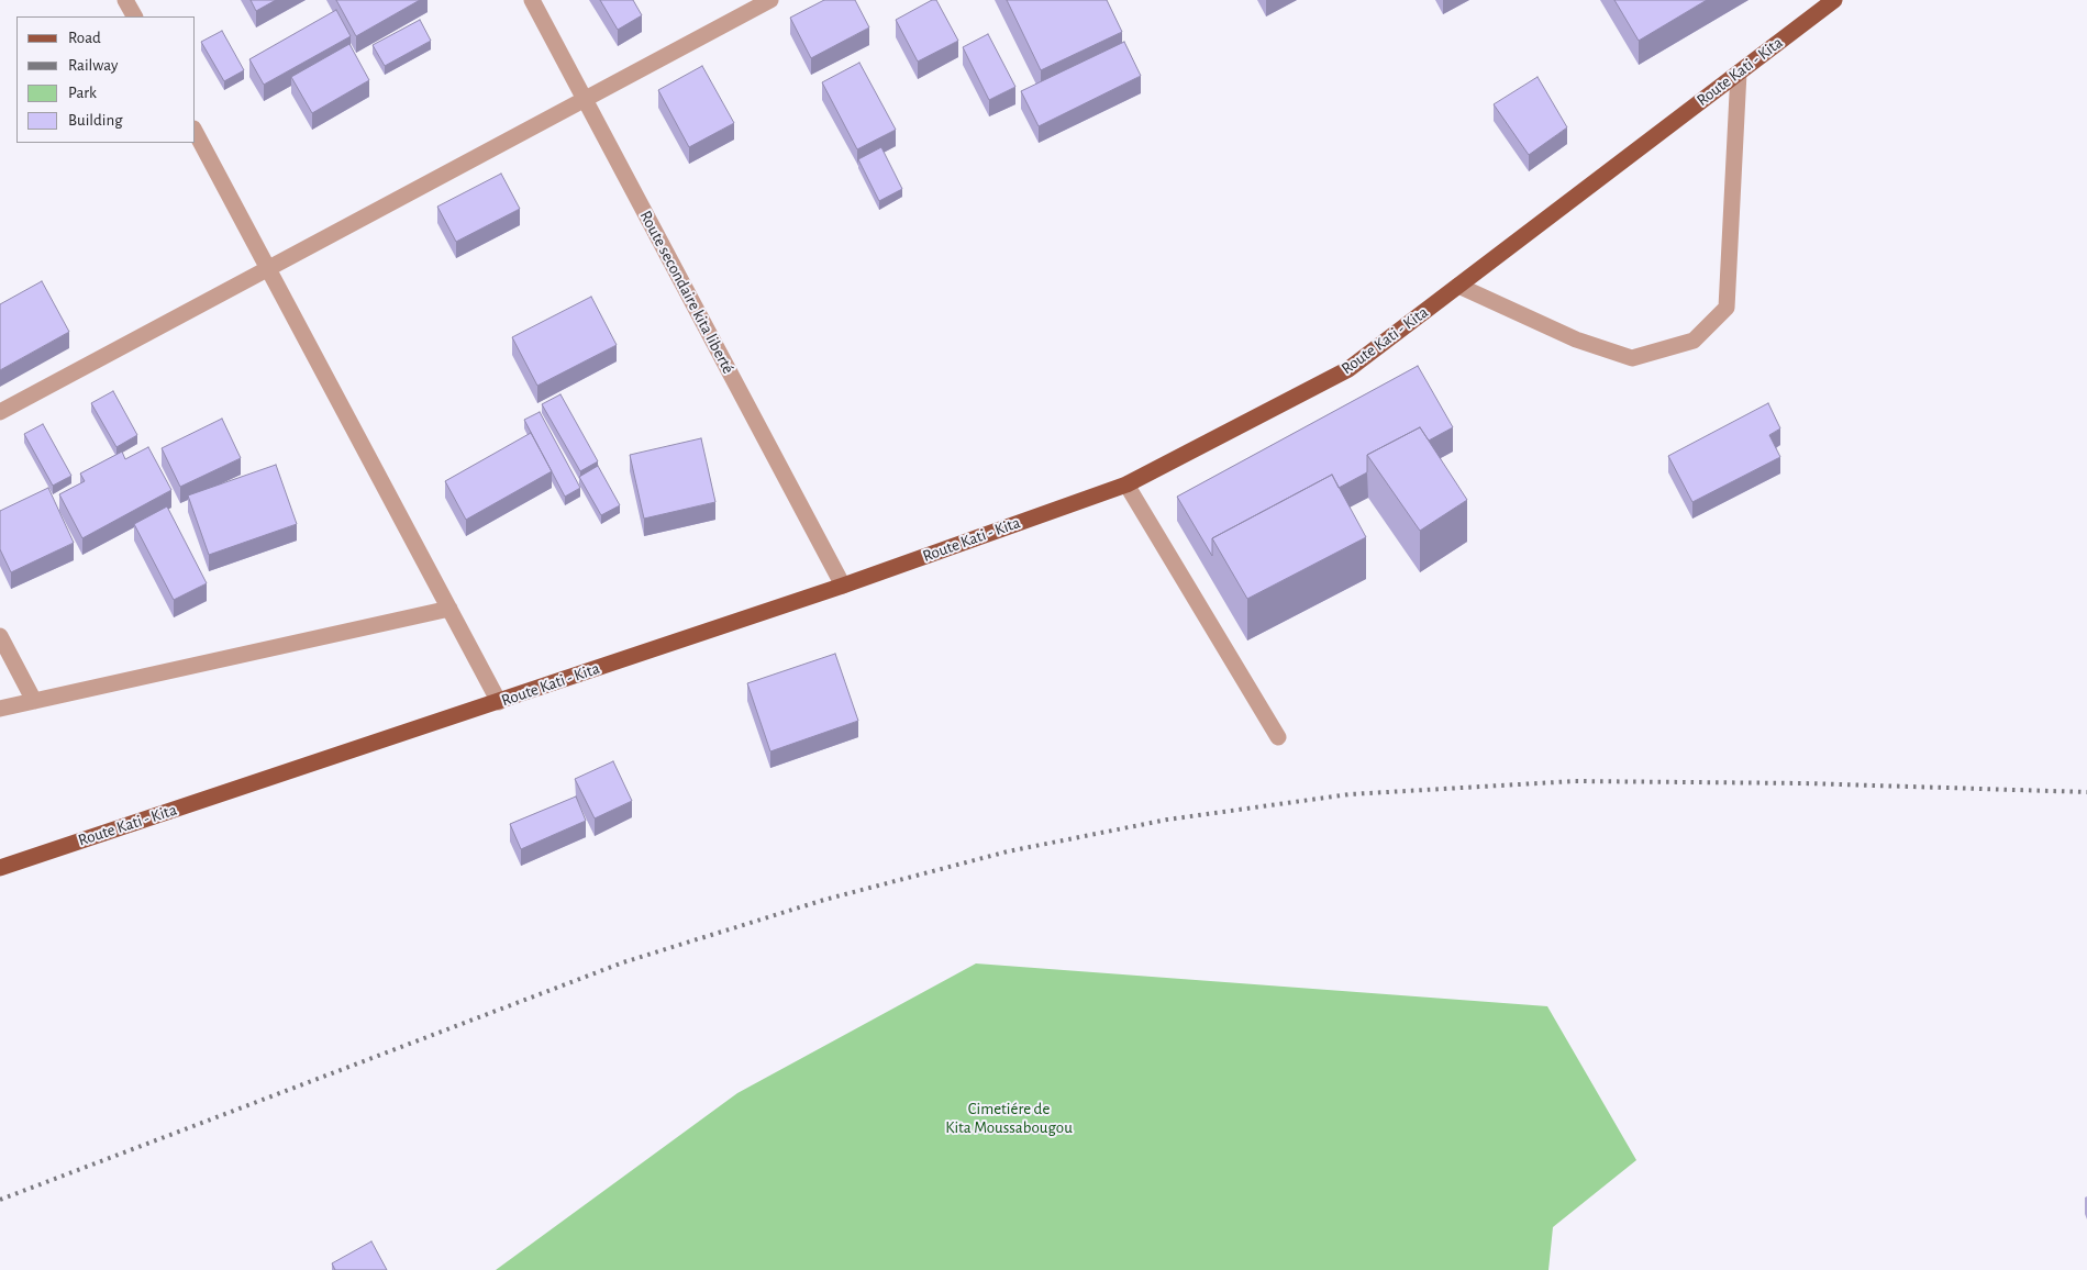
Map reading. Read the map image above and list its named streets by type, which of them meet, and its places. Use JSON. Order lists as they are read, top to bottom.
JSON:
{
  "streets": {
    "main road": ["Route Kati - Kita"],
    "street": ["Route secondaire kita liberté"]
  },
  "crossings": [
    ["Route Kati - Kita", "Route secondaire kita liberté"]
  ],
  "parks": ["Cimetiére de Kita Moussabougou"],
  "legend": [
    "Road",
    "Railway",
    "Park",
    "Building"
  ]
}
